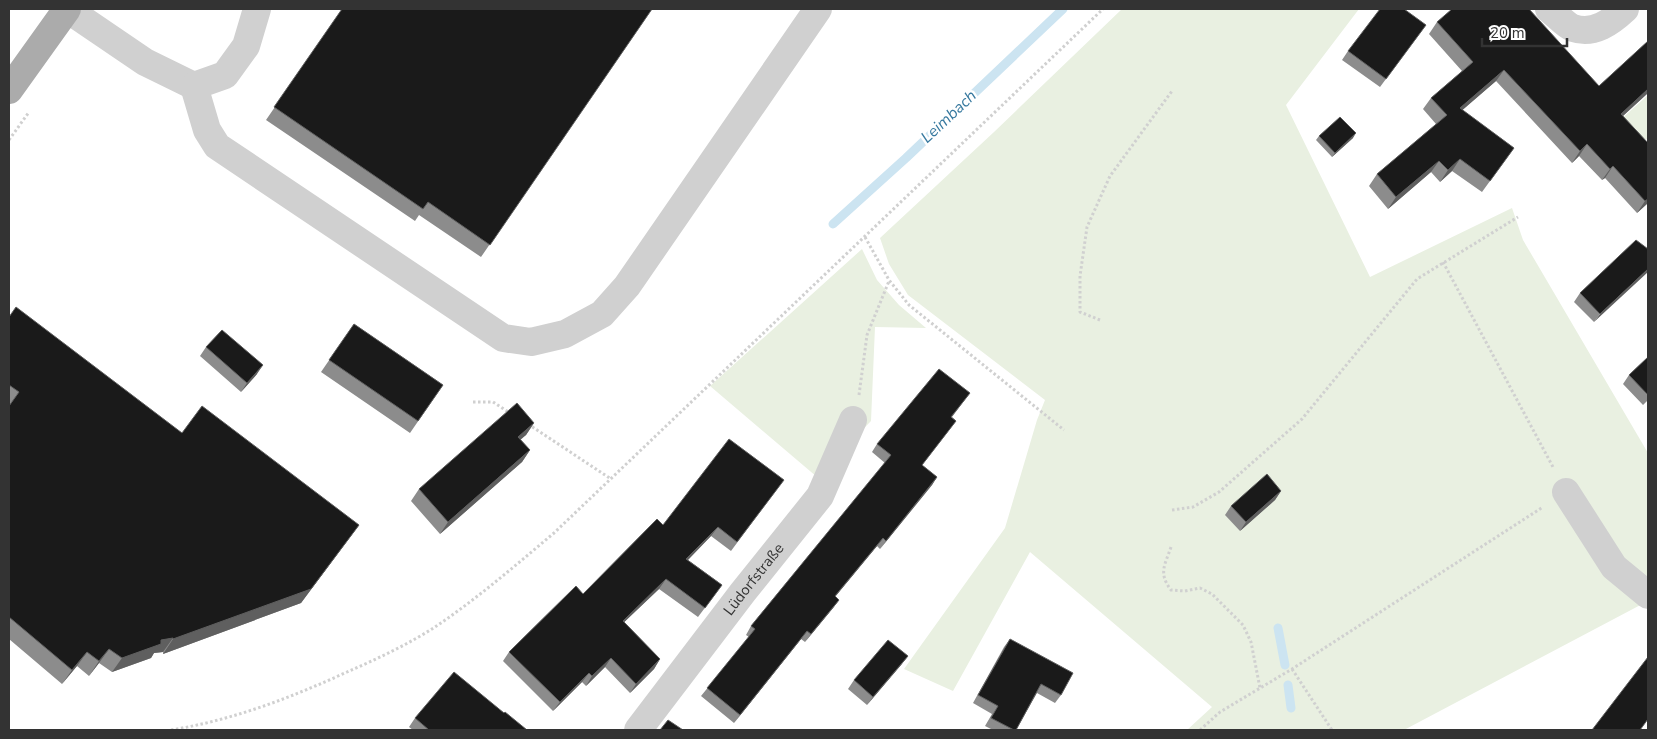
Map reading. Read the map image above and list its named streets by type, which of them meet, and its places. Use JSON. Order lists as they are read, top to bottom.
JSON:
{
  "streets": {
    "street": ["Lüdorfstraße"]
  },
  "water": ["Leimbach"],
  "scale_bar": "20 m"
}
